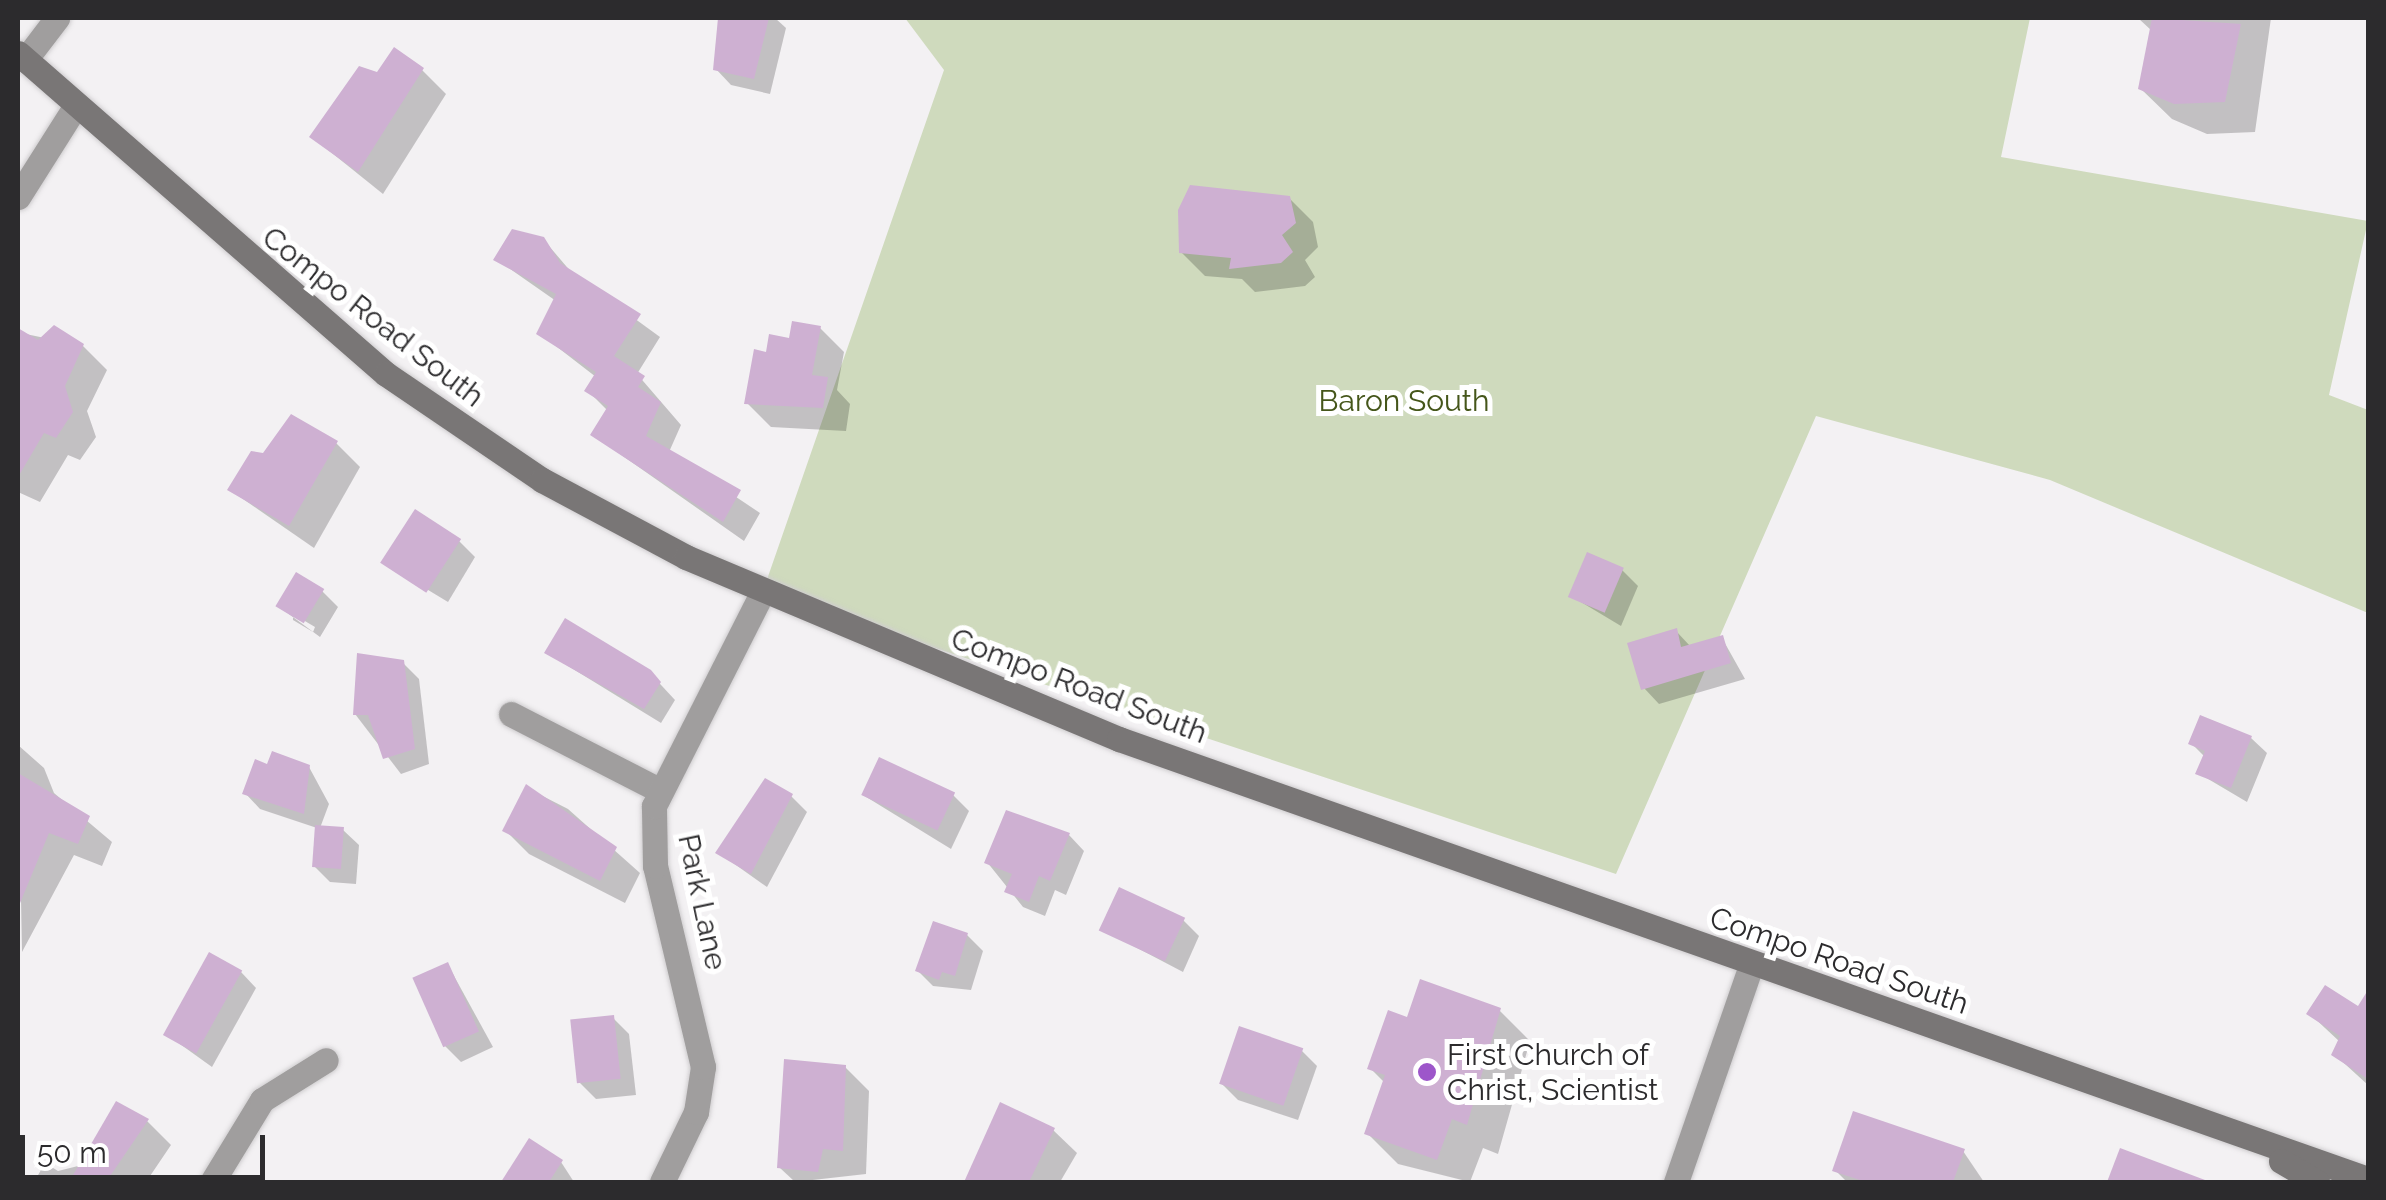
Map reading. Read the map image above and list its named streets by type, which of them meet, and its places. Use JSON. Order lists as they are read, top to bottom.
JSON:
{
  "streets": {
    "main road": ["Compo Road South"],
    "street": ["Park Lane"]
  },
  "crossings": [
    ["Compo Road South", "Park Lane"]
  ],
  "parks": ["Baron South"],
  "places": ["First Church of Christ, Scientist"],
  "scale_bar": "50 m"
}
